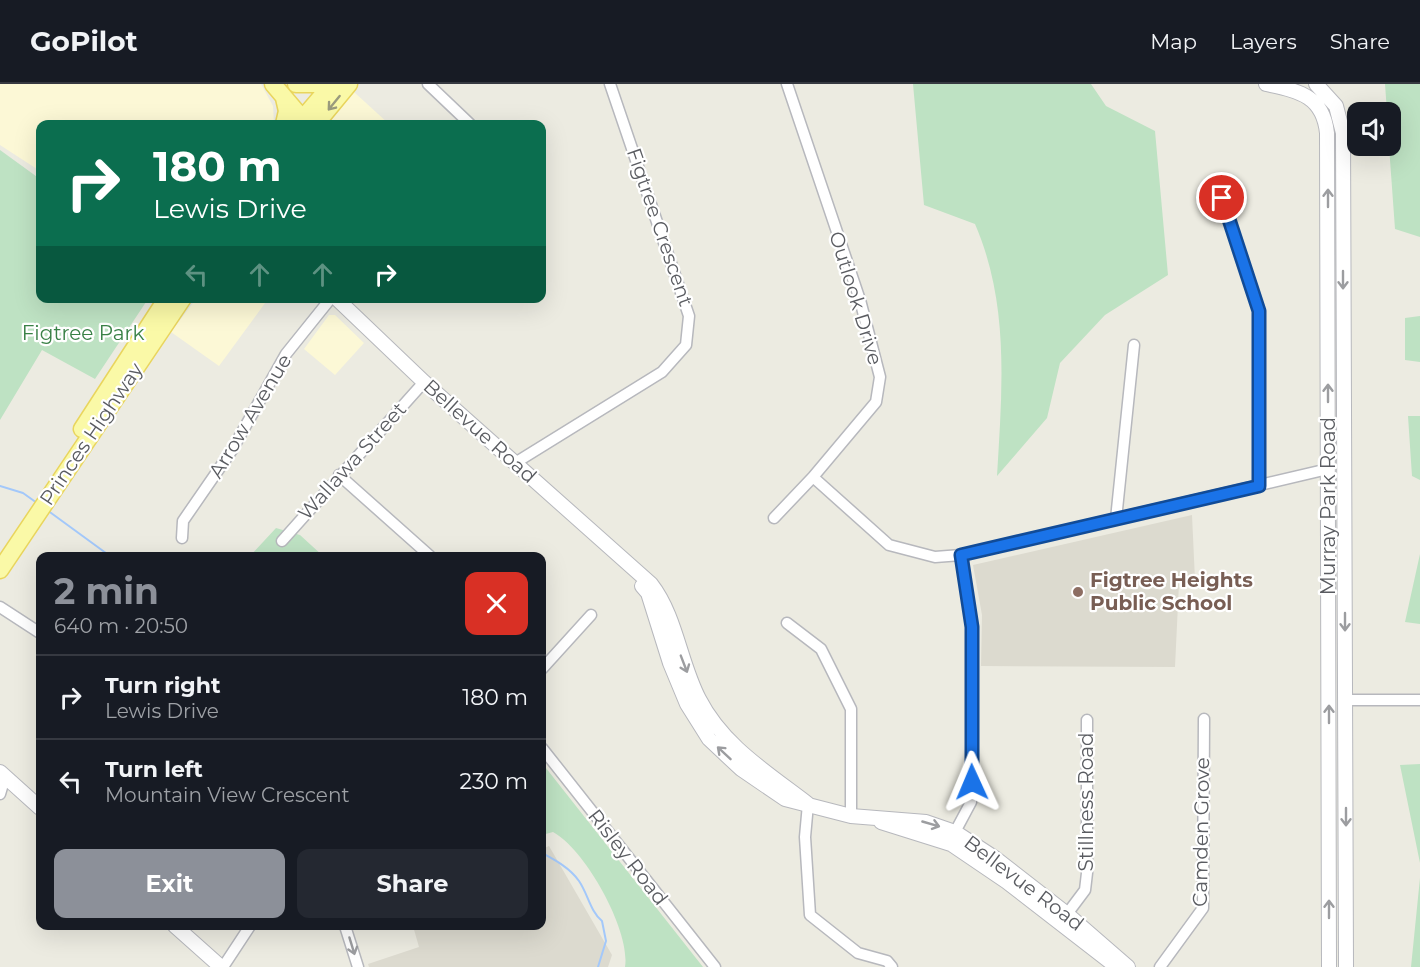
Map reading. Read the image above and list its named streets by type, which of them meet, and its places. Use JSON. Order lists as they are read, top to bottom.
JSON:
{
  "streets": {
    "main road": ["Princes Highway"],
    "street": [
      "Figtree Crescent",
      "Outlook Drive",
      "Arrow Avenue",
      "Bellevue Road",
      "Wallawa Street",
      "Murray Park Road",
      "Stillness Road",
      "Camden Grove",
      "Risley Road"
    ]
  },
  "crossings": [
    ["Figtree Crescent", "Bellevue Road"],
    ["Bellevue Road", "Wallawa Street"],
    ["Bellevue Road", "Stillness Road"]
  ],
  "parks": ["Figtree Park"],
  "places": ["Figtree Heights Public School"],
  "page": {
    "header": "GoPilot",
    "nav": ["Map", "Layers", "Share"],
    "turn": ["180 m", "Lewis Drive"],
    "heading": ["2 min", "640 m · 20:50"],
    "list": [
      {
        "name": "Turn right",
        "note": "Lewis Drive",
        "value": "180 m"
      },
      {
        "name": "Turn left",
        "note": "Mountain View Crescent",
        "value": "230 m"
      }
    ],
    "buttons": ["Exit", "Share"]
  }
}
